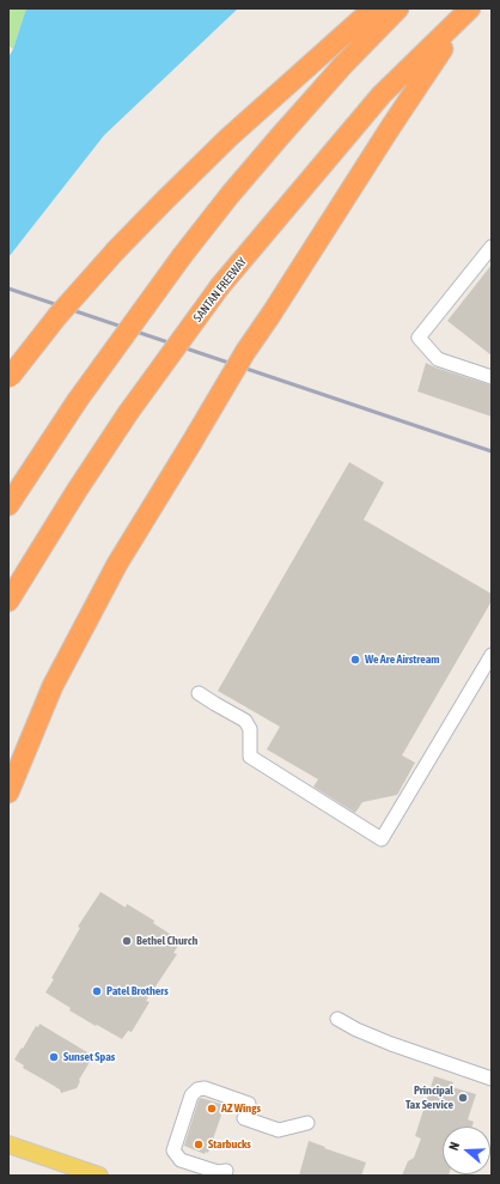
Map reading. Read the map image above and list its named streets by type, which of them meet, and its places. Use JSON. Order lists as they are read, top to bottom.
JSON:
{
  "streets": {
    "highway": ["SANTAN FREEWAY"]
  },
  "places": [
    "We Are Airstream",
    "Bethel Church",
    "Patel Brothers",
    "Sunset Spas",
    "Principal Tax Service",
    "AZ Wings",
    "Starbucks"
  ],
  "north": "left"
}
